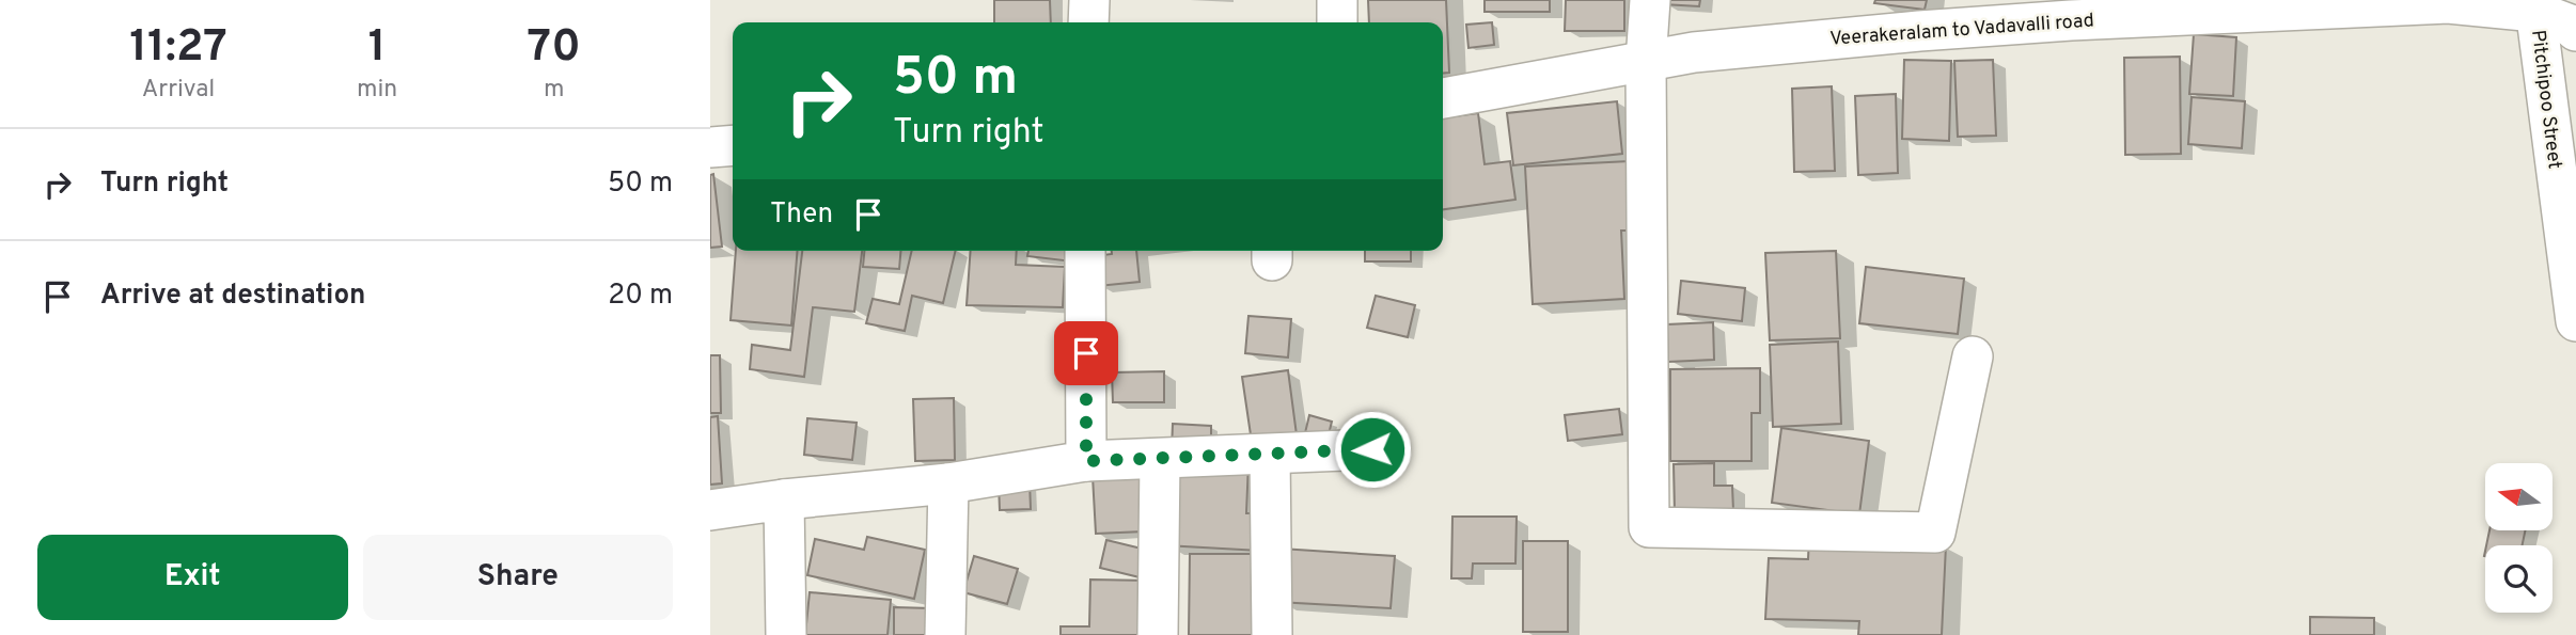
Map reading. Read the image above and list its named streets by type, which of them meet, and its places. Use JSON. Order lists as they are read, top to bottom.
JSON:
{
  "streets": {
    "street": ["Veerakeralam to Vadavalli road", "Pitchipoo Street"]
  },
  "crossings": [
    ["Veerakeralam to Vadavalli road", "Pitchipoo Street"]
  ],
  "north": "left",
  "page": {
    "eta": [
      "11:27",
      "Arrival",
      "1",
      "min",
      "70",
      "m"
    ],
    "turn": ["50 m", "Turn right"],
    "list": [
      {
        "name": "Turn right",
        "value": "50 m"
      },
      {
        "name": "Arrive at destination",
        "value": "20 m"
      }
    ],
    "then": "Then",
    "buttons": ["Exit", "Share"]
  }
}
